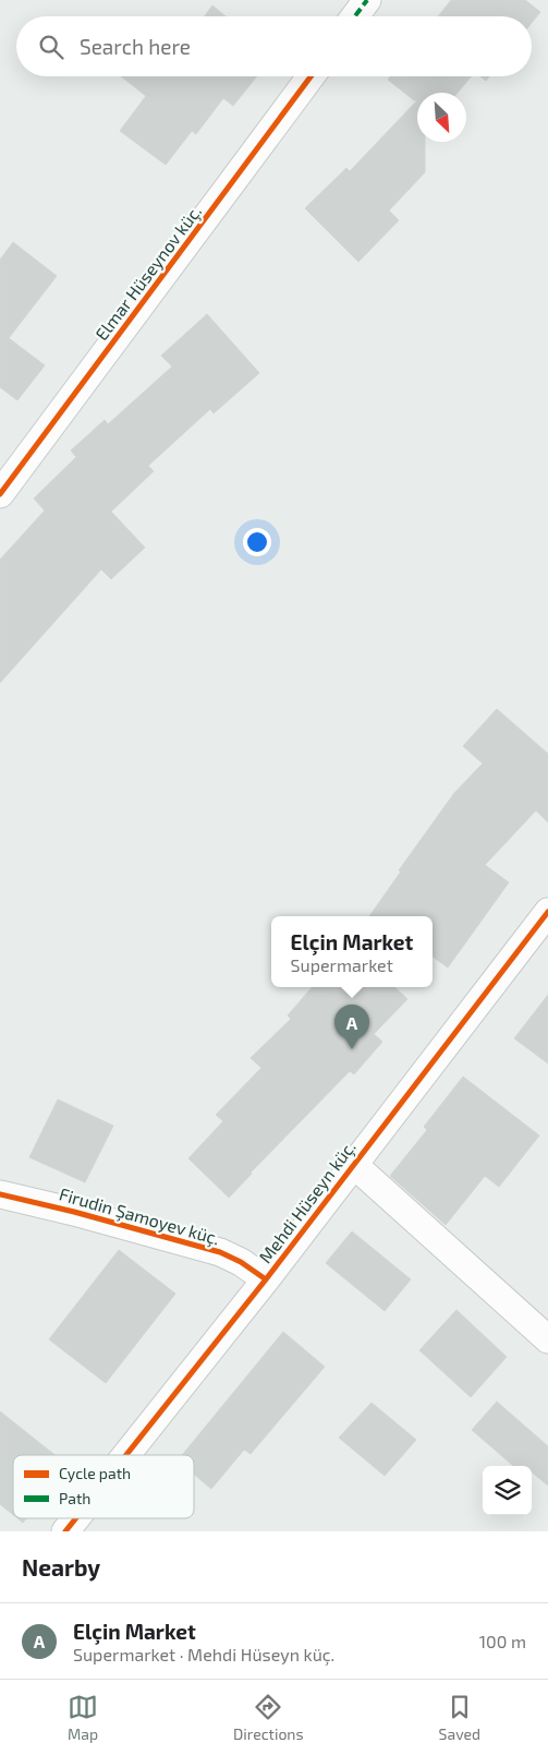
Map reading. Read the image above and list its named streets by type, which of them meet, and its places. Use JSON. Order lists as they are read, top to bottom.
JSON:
{
  "streets": {
    "street": ["Elmar Hüseynov küç.", "Mehdi Hüseyn küç.", "Firudin Şamoyev küç."]
  },
  "crossings": [
    ["Mehdi Hüseyn küç.", "Firudin Şamoyev küç."]
  ],
  "legend": ["Cycle path", "Path"],
  "north": "bottom right",
  "page": {
    "search": "Search here",
    "popup": ["Elçin Market", "Supermarket"],
    "pins": "A",
    "heading": "Nearby",
    "list": [
      {
        "mark": "A",
        "name": "Elçin Market",
        "note": "Supermarket · Mehdi Hüseyn küç.",
        "value": "100 m"
      }
    ],
    "nav": ["Map", "Directions", "Saved"]
  }
}
